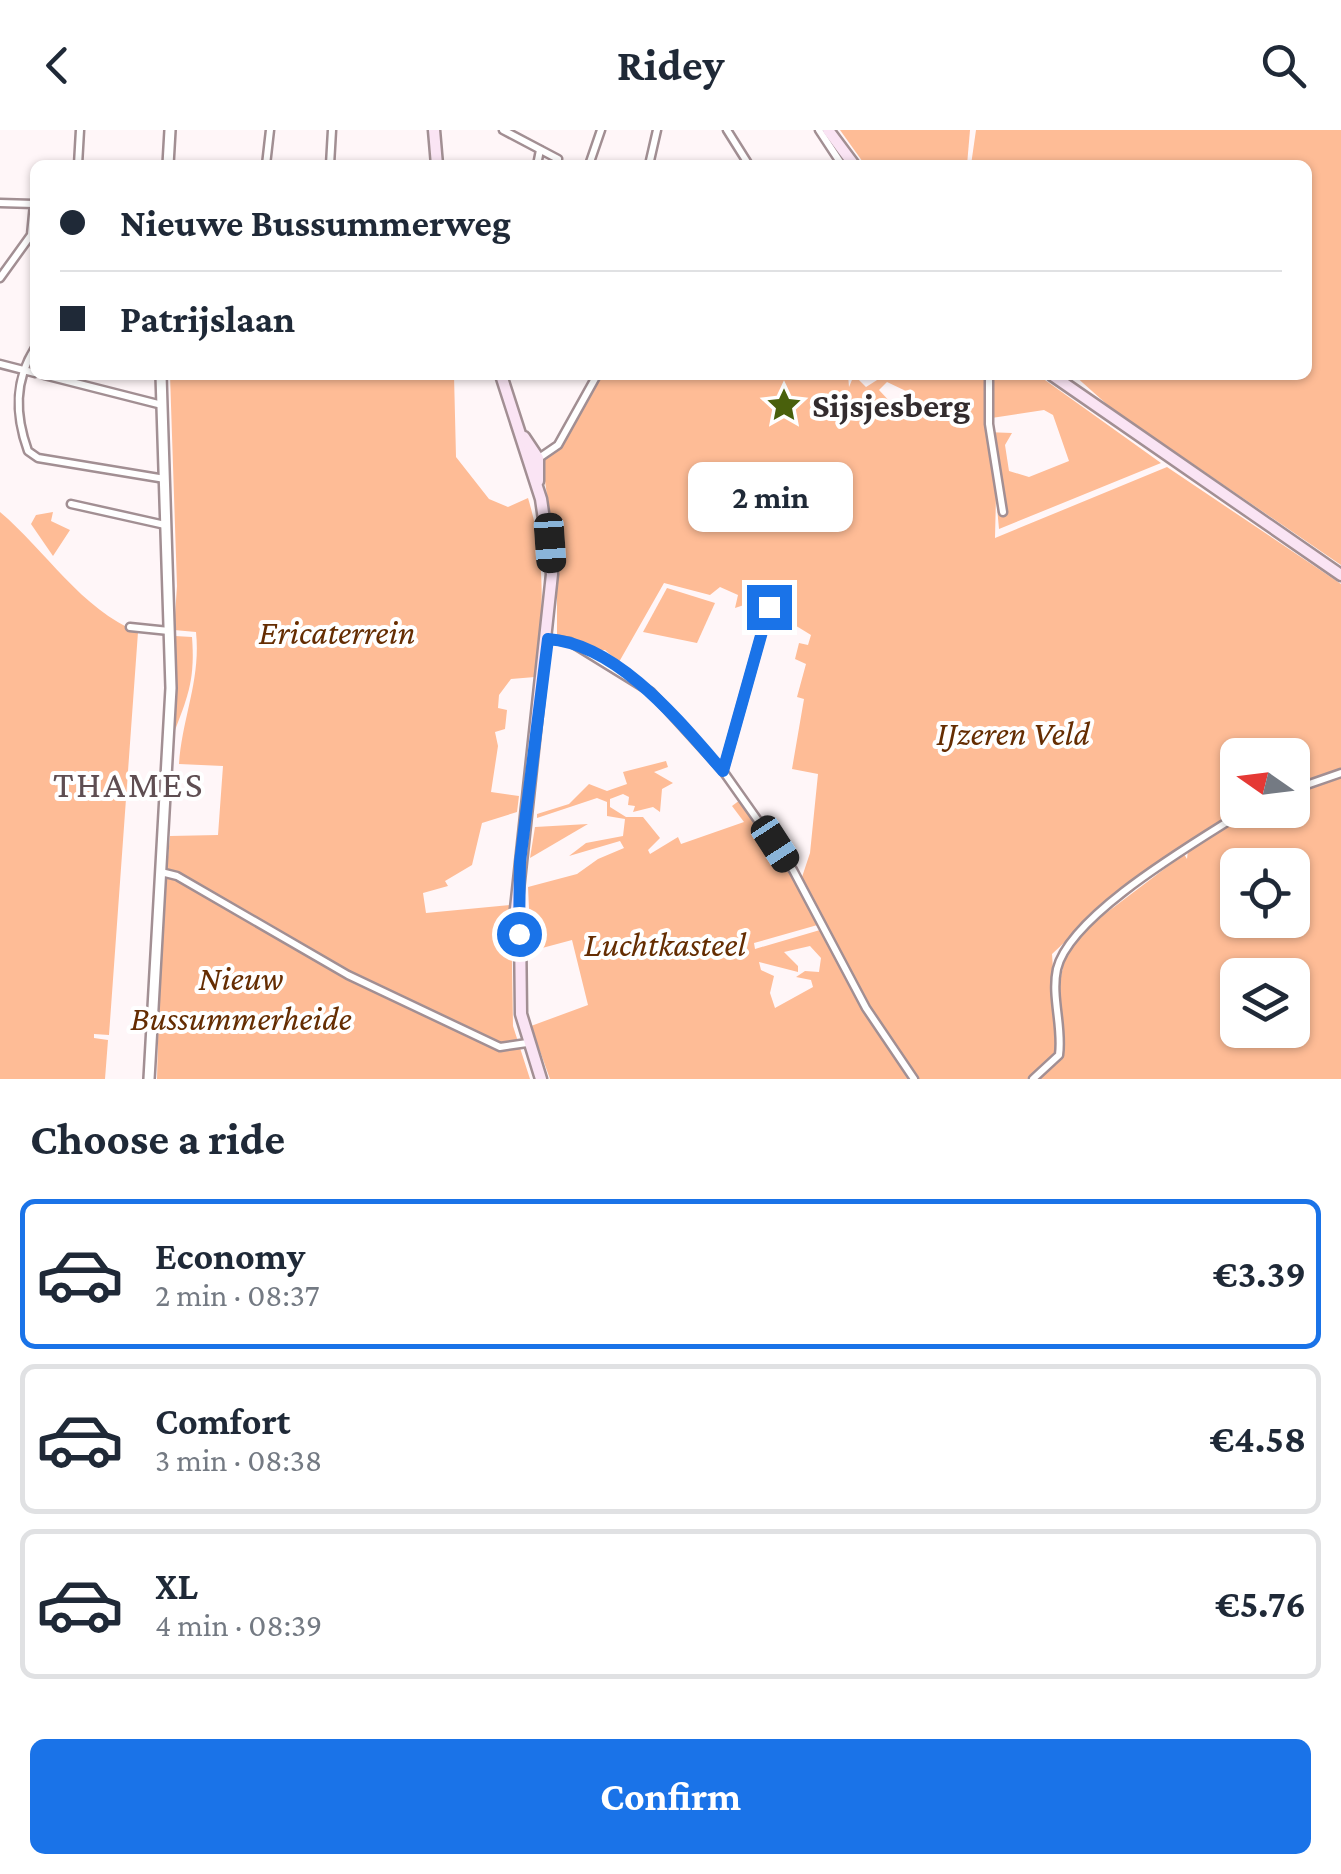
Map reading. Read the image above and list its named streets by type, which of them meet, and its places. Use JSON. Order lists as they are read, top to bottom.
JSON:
{
  "districts": ["THAMES"],
  "parks": [
    "Ericaterrein",
    "IJzeren Veld",
    "Luchtkasteel",
    "Nieuw Bussummerheide"
  ],
  "places": {
    "place": ["Sijsjesberg"]
  },
  "north": "left",
  "page": {
    "header": "Ridey",
    "banner": ["Nieuwe Bussummerweg", "Patrijslaan"],
    "bubble": "2 min",
    "heading": "Choose a ride",
    "list": [
      {
        "name": "Economy",
        "note": "2 min · 08:37",
        "value": "€3.39"
      },
      {
        "name": "Comfort",
        "note": "3 min · 08:38",
        "value": "€4.58"
      },
      {
        "name": "XL",
        "note": "4 min · 08:39",
        "value": "€5.76"
      }
    ],
    "buttons": "Confirm"
  }
}
